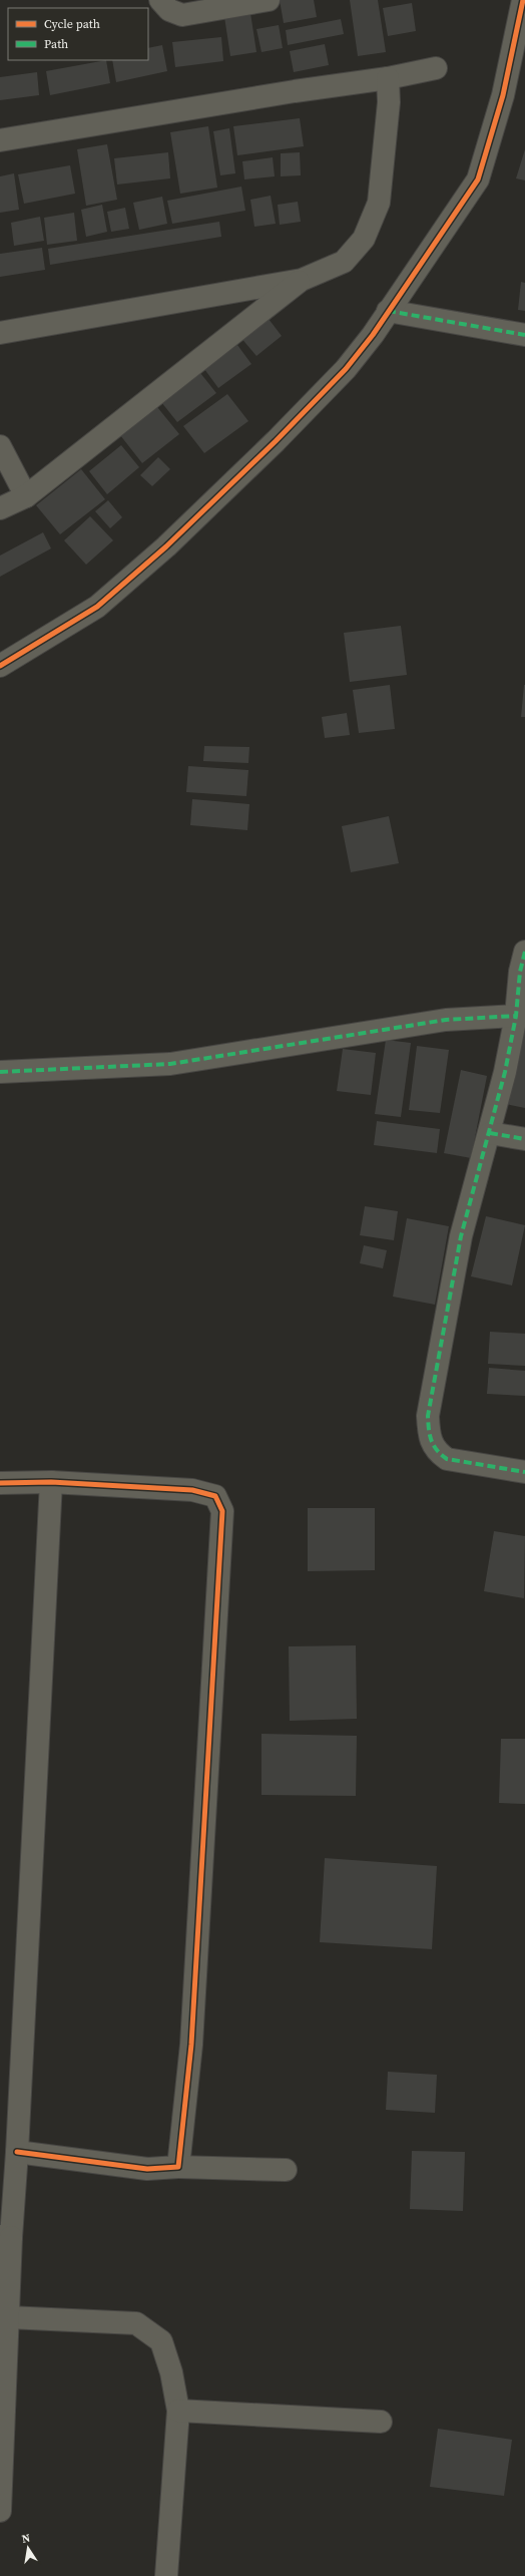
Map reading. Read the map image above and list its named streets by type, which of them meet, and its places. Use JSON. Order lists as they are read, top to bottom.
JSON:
{
  "legend": ["Cycle path", "Path"],
  "north": "top"
}
